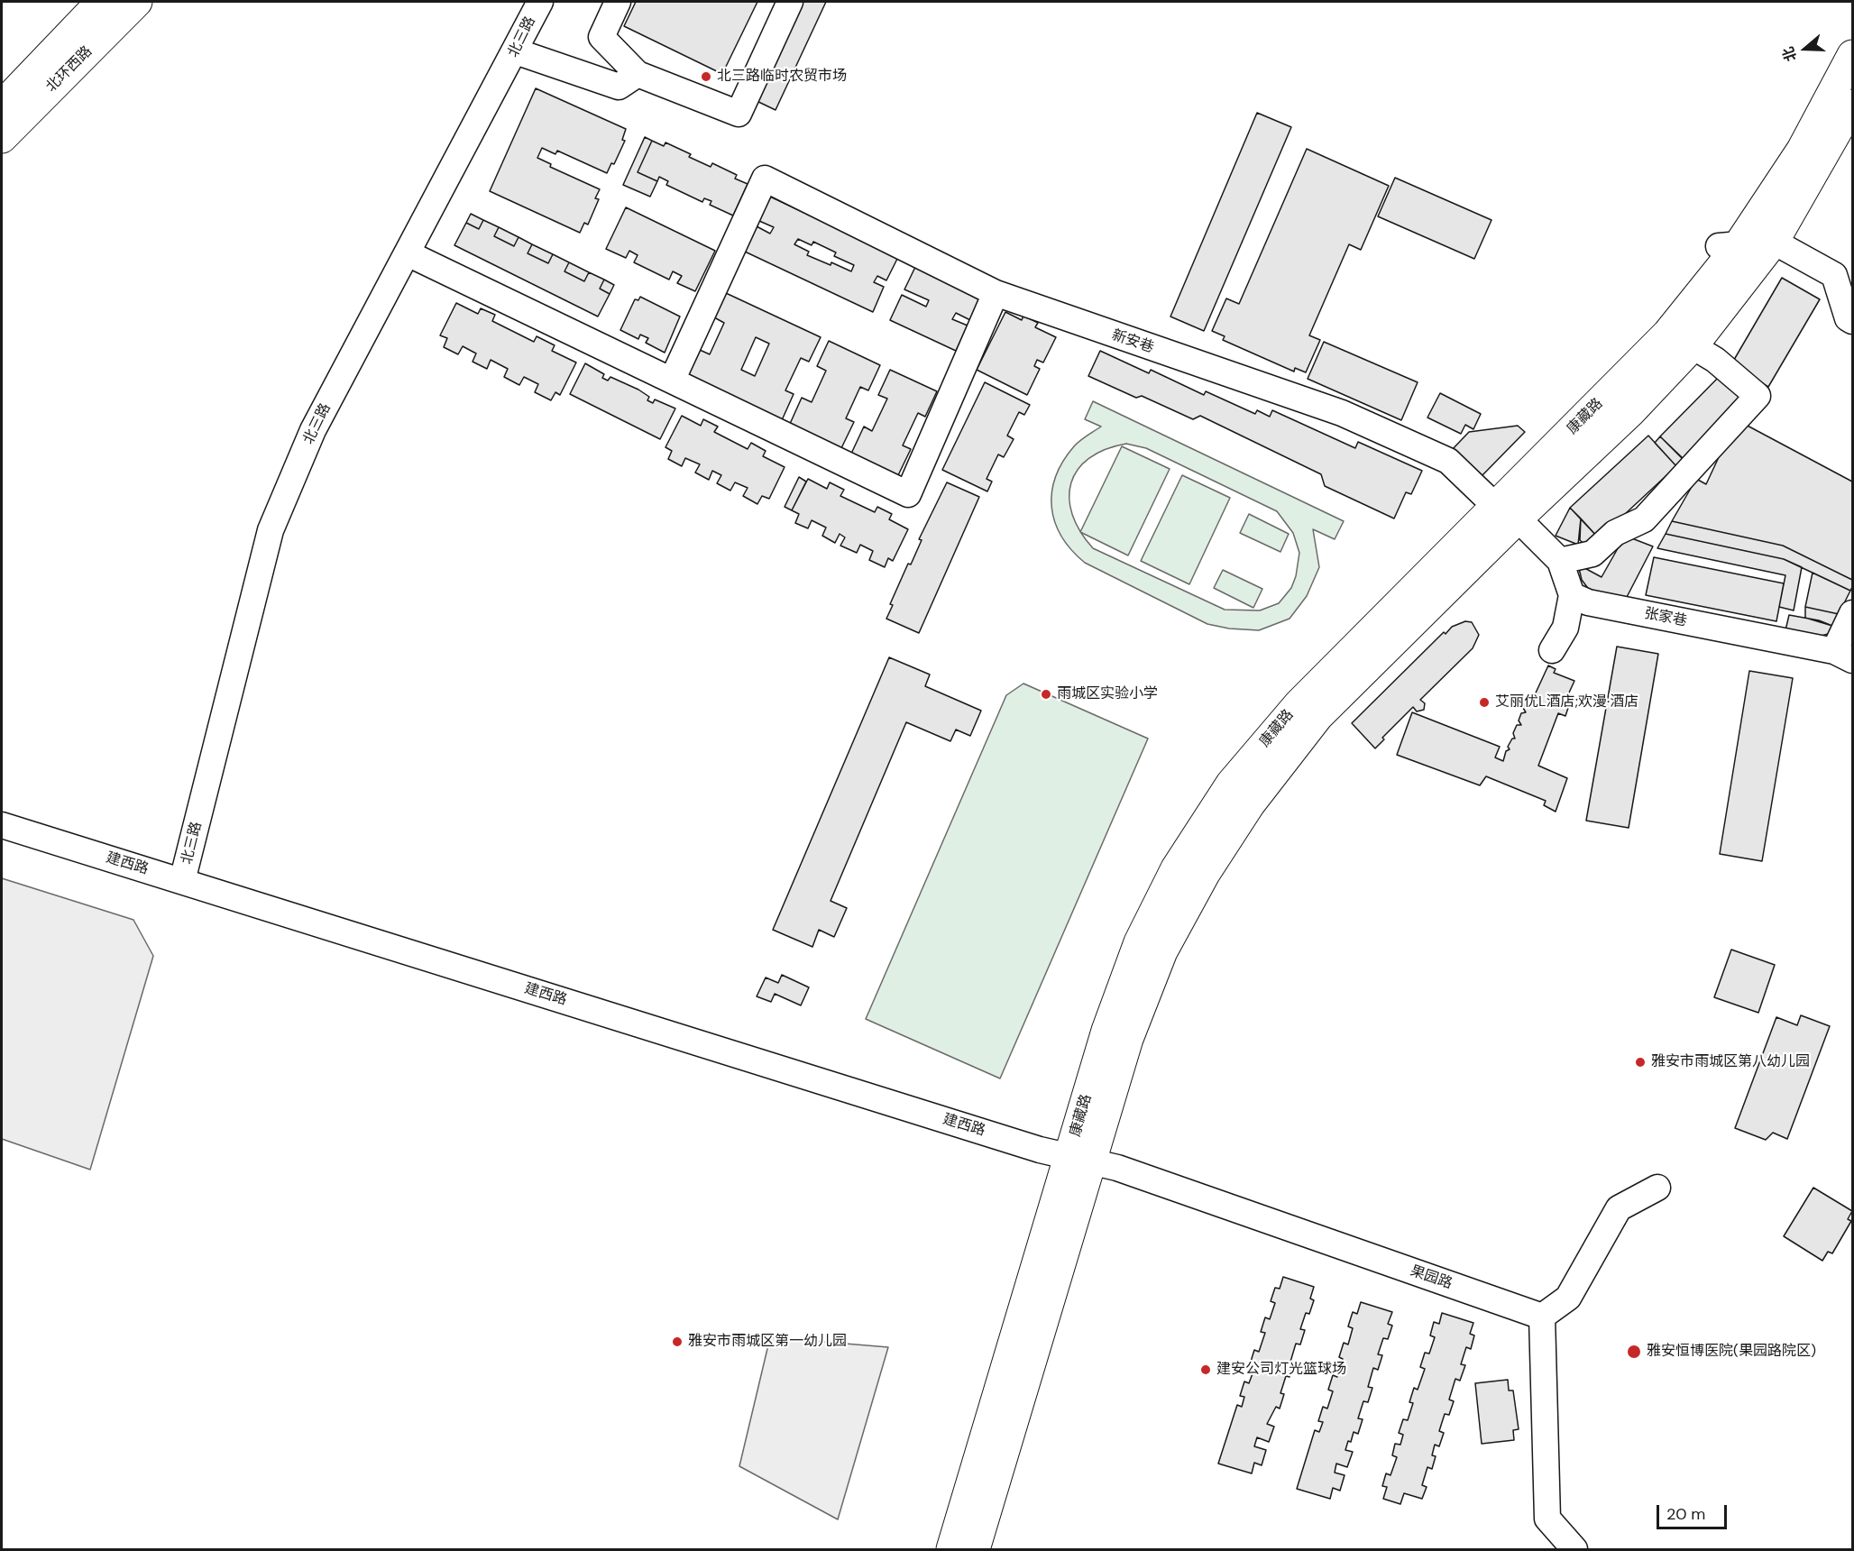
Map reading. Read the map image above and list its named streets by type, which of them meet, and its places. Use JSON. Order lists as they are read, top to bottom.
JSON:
{
  "streets": {
    "main road": ["北环西路", "康藏路"],
    "street": [
      "北三路",
      "新安巷",
      "张家巷",
      "建西路",
      "果园路"
    ]
  },
  "crossings": [
    ["北三路", "建西路"],
    ["新安巷", "康藏路"],
    ["康藏路", "建西路"],
    ["康藏路", "果园路"],
    ["建西路", "果园路"]
  ],
  "places": [
    "北三路临时农贸市场",
    "雨城区实验小学",
    "艾丽优L酒店;欢漫·酒店",
    "雅安市雨城区第八幼儿园",
    "雅安市雨城区第一幼儿园",
    "雅安恒博医院(果园路院区)",
    "建安公司灯光篮球场"
  ],
  "scale_bar": "20 m",
  "north": "left"
}
